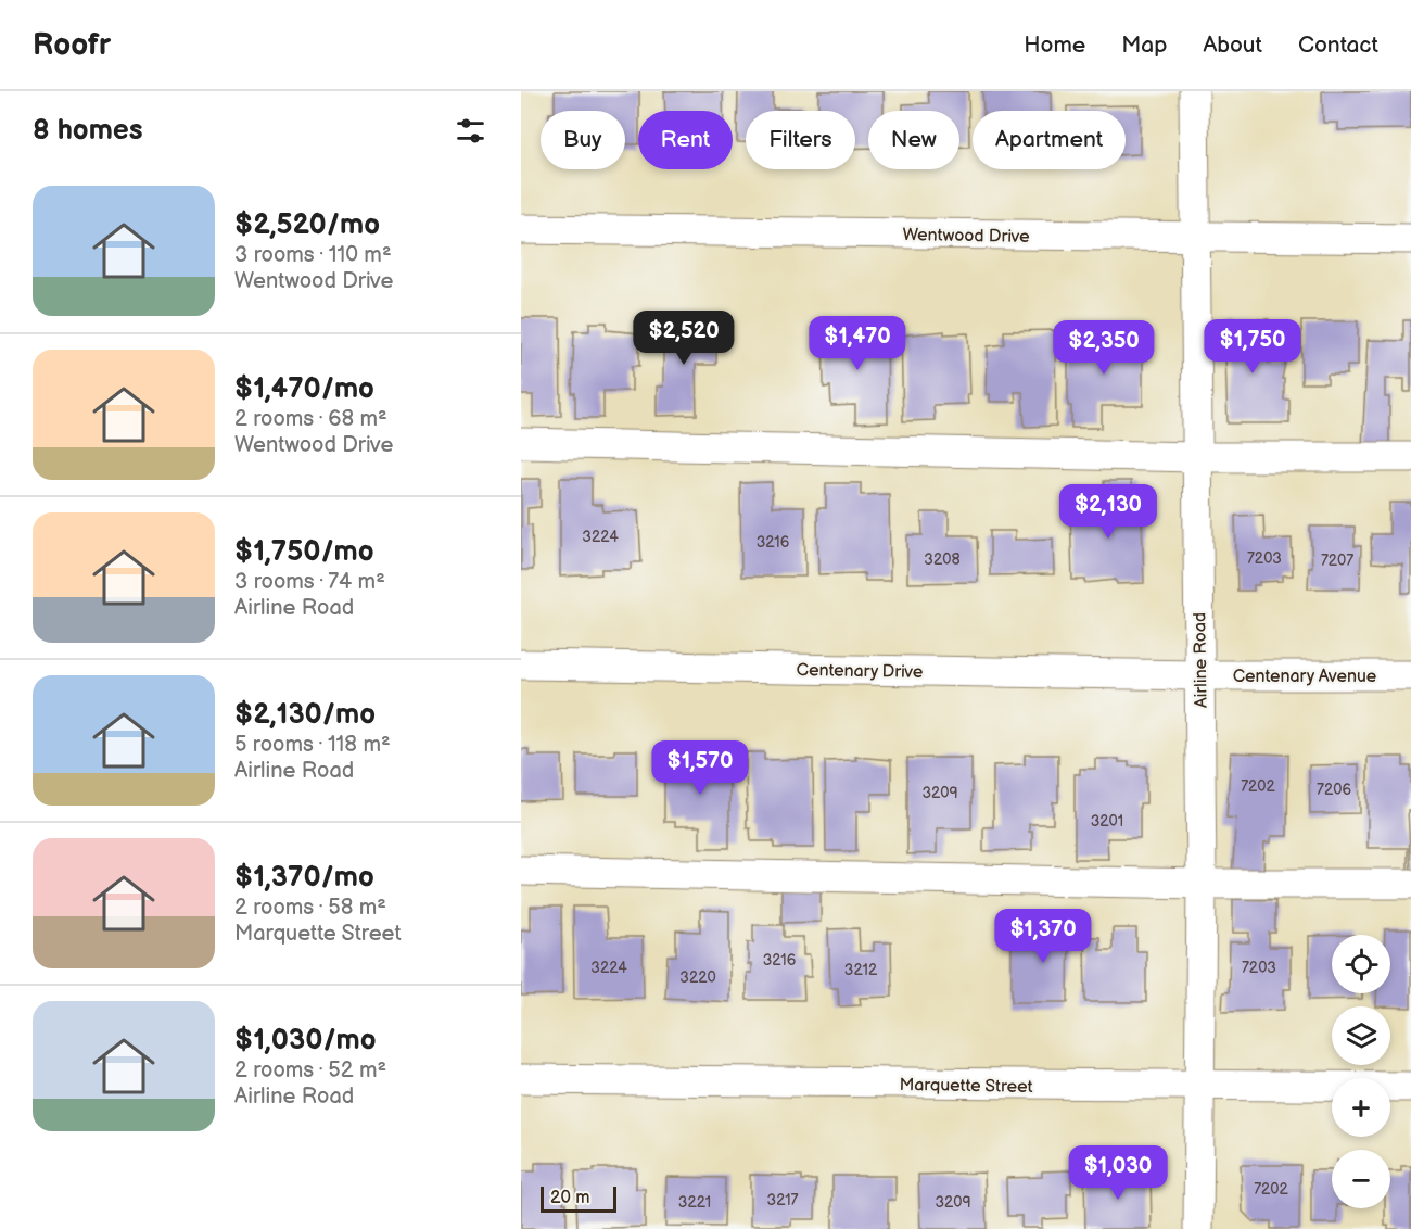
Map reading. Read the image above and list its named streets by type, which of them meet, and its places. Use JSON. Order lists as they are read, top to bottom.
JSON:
{
  "streets": {
    "street": [
      "Wentwood Drive",
      "Airline Road",
      "Centenary Drive",
      "Centenary Avenue",
      "Marquette Street"
    ]
  },
  "crossings": [
    ["Wentwood Drive", "Airline Road"],
    ["Airline Road", "Centenary Drive"],
    ["Airline Road", "Centenary Avenue"],
    ["Airline Road", "Marquette Street"],
    ["Centenary Drive", "Centenary Avenue"]
  ],
  "house_numbers": [
    "3224",
    "3216",
    "7203",
    "3208",
    "7207",
    "7202",
    "7206",
    "3209",
    "3201",
    "3216",
    "3224",
    "7203",
    "3212",
    "3220",
    "7202",
    "3217",
    "3221",
    "3209"
  ],
  "scale_bar": "20 m",
  "page": {
    "header": "Roofr",
    "nav": [
      "Home",
      "Map",
      "About",
      "Contact"
    ],
    "heading": "8 homes",
    "chip": [
      "Buy",
      "Rent",
      "Filters",
      "New",
      "Apartment"
    ],
    "list": [
      {
        "name": "$2,520/mo",
        "note": "3 rooms · 110 m² · Wentwood Drive"
      },
      {
        "name": "$1,470/mo",
        "note": "2 rooms · 68 m² · Wentwood Drive"
      },
      {
        "name": "$1,750/mo",
        "note": "3 rooms · 74 m² · Airline Road"
      },
      {
        "name": "$2,130/mo",
        "note": "5 rooms · 118 m² · Airline Road"
      },
      {
        "name": "$1,370/mo",
        "note": "2 rooms · 58 m² · Marquette Street"
      },
      {
        "name": "$1,030/mo",
        "note": "2 rooms · 52 m² · Airline Road"
      }
    ],
    "price": [
      "$2,520",
      "$1,470",
      "$1,750",
      "$2,350",
      "$2,130",
      "$1,570",
      "$1,370",
      "$1,030"
    ],
    "map_buttons": ["+", "−"],
    "scale": "20 m"
  }
}
